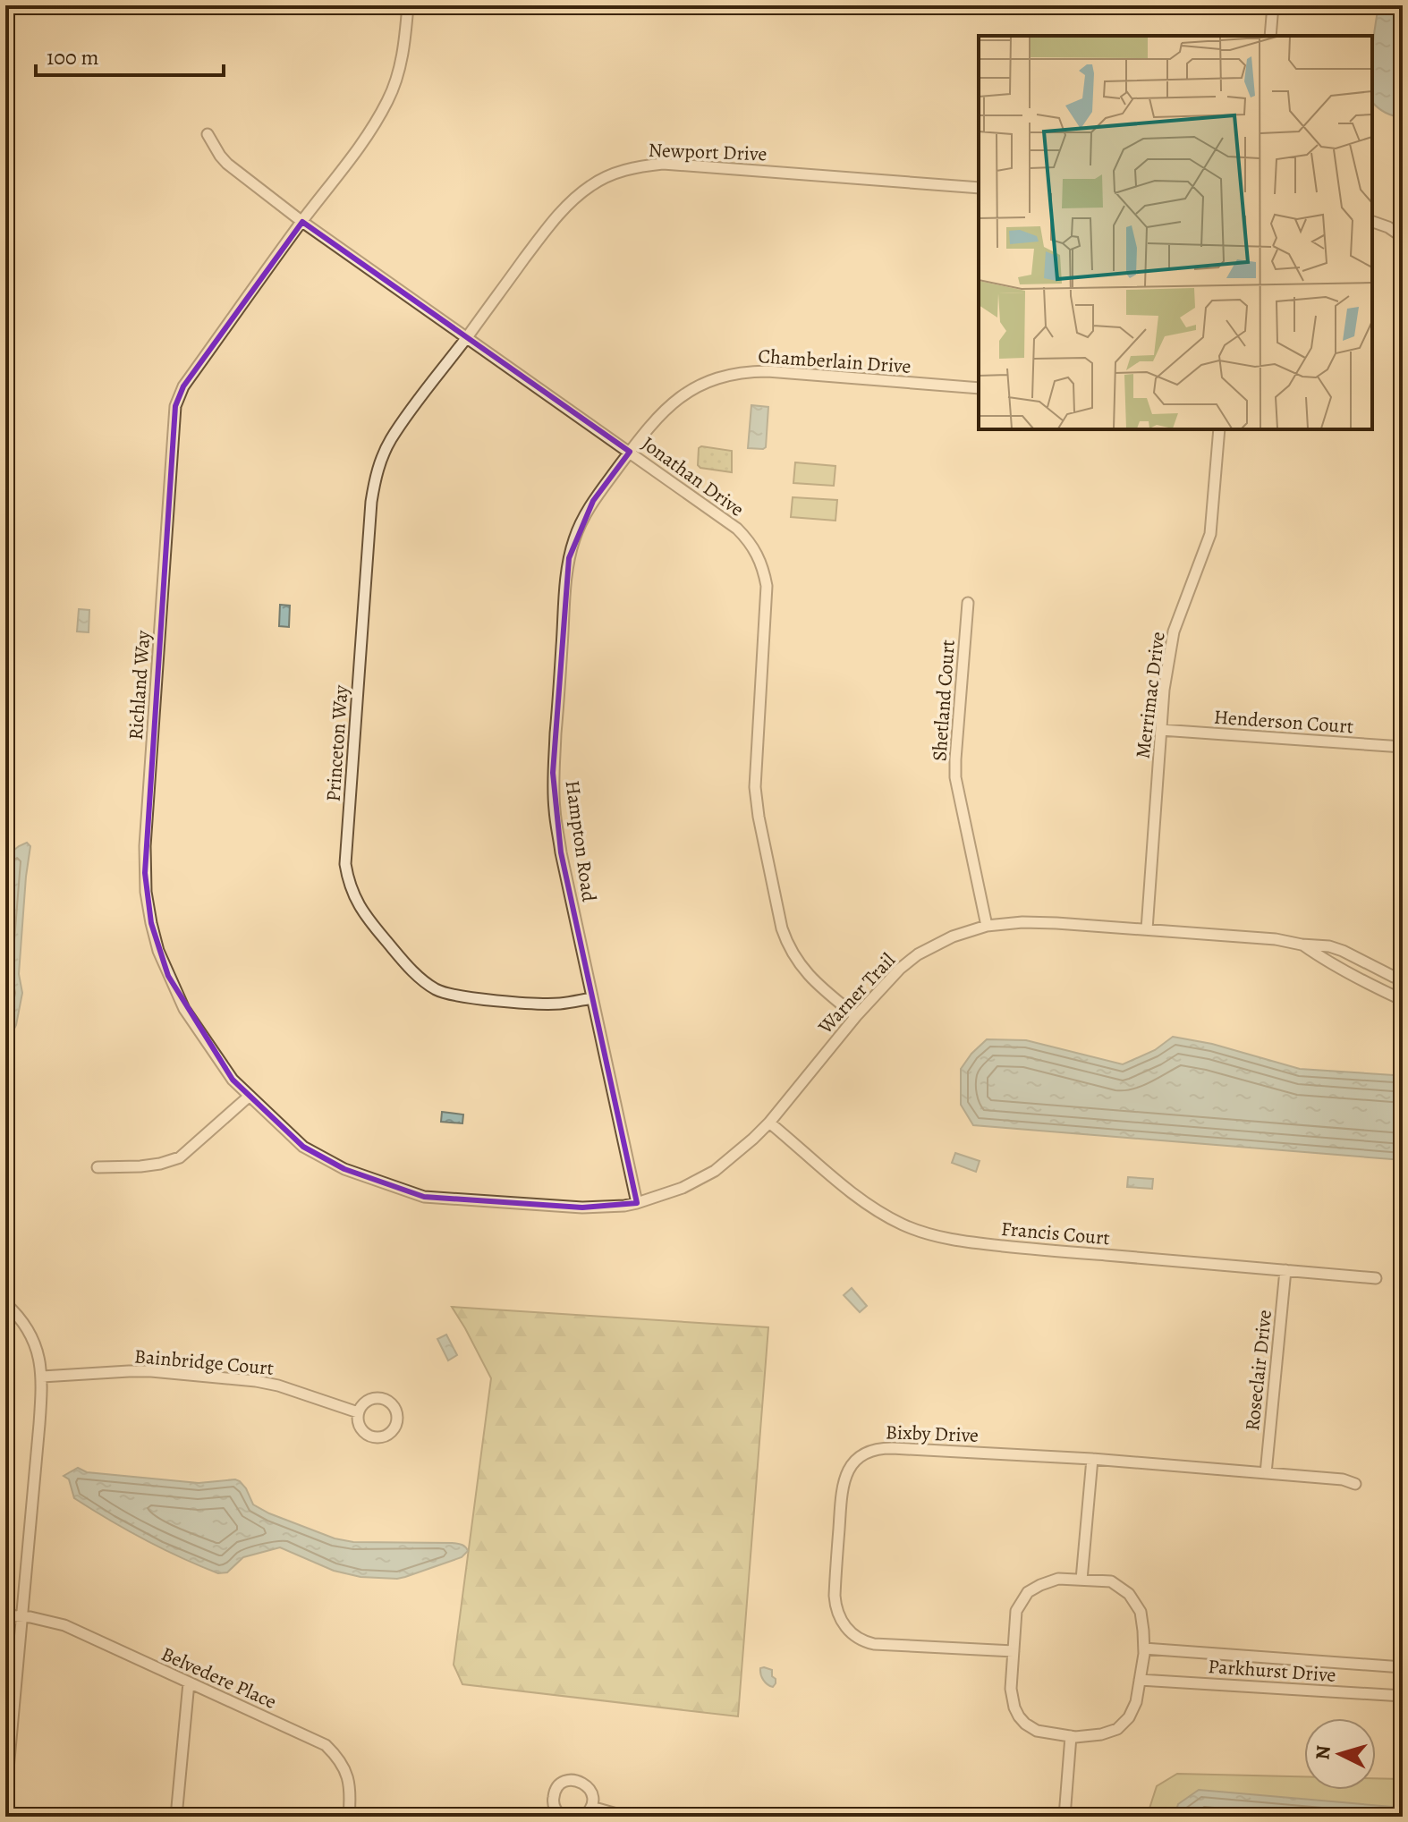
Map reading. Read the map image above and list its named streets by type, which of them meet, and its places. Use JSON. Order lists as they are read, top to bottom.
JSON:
{
  "streets": {
    "street": [
      "Newport Drive",
      "Chamberlain Drive",
      "Jonathan Drive",
      "Richland Way",
      "Merrimac Drive",
      "Shetland Court",
      "Henderson Court",
      "Princeton Way",
      "Hampton Road",
      "Warner Trail",
      "Francis Court",
      "Bainbridge Court",
      "Roseclair Drive",
      "Bixby Drive",
      "Parkhurst Drive",
      "Belvedere Place"
    ]
  },
  "crossings": [
    ["Newport Drive", "Jonathan Drive"],
    ["Newport Drive", "Princeton Way"],
    ["Chamberlain Drive", "Jonathan Drive"],
    ["Chamberlain Drive", "Hampton Road"],
    ["Jonathan Drive", "Richland Way"],
    ["Jonathan Drive", "Princeton Way"],
    ["Jonathan Drive", "Hampton Road"],
    ["Jonathan Drive", "Warner Trail"],
    ["Richland Way", "Warner Trail"],
    ["Merrimac Drive", "Henderson Court"],
    ["Merrimac Drive", "Warner Trail"],
    ["Shetland Court", "Warner Trail"],
    ["Princeton Way", "Hampton Road"],
    ["Hampton Road", "Warner Trail"],
    ["Warner Trail", "Francis Court"],
    ["Francis Court", "Roseclair Drive"],
    ["Roseclair Drive", "Bixby Drive"],
    ["Bixby Drive", "Parkhurst Drive"]
  ],
  "scale_bar": "100 m",
  "north": "left"
}
